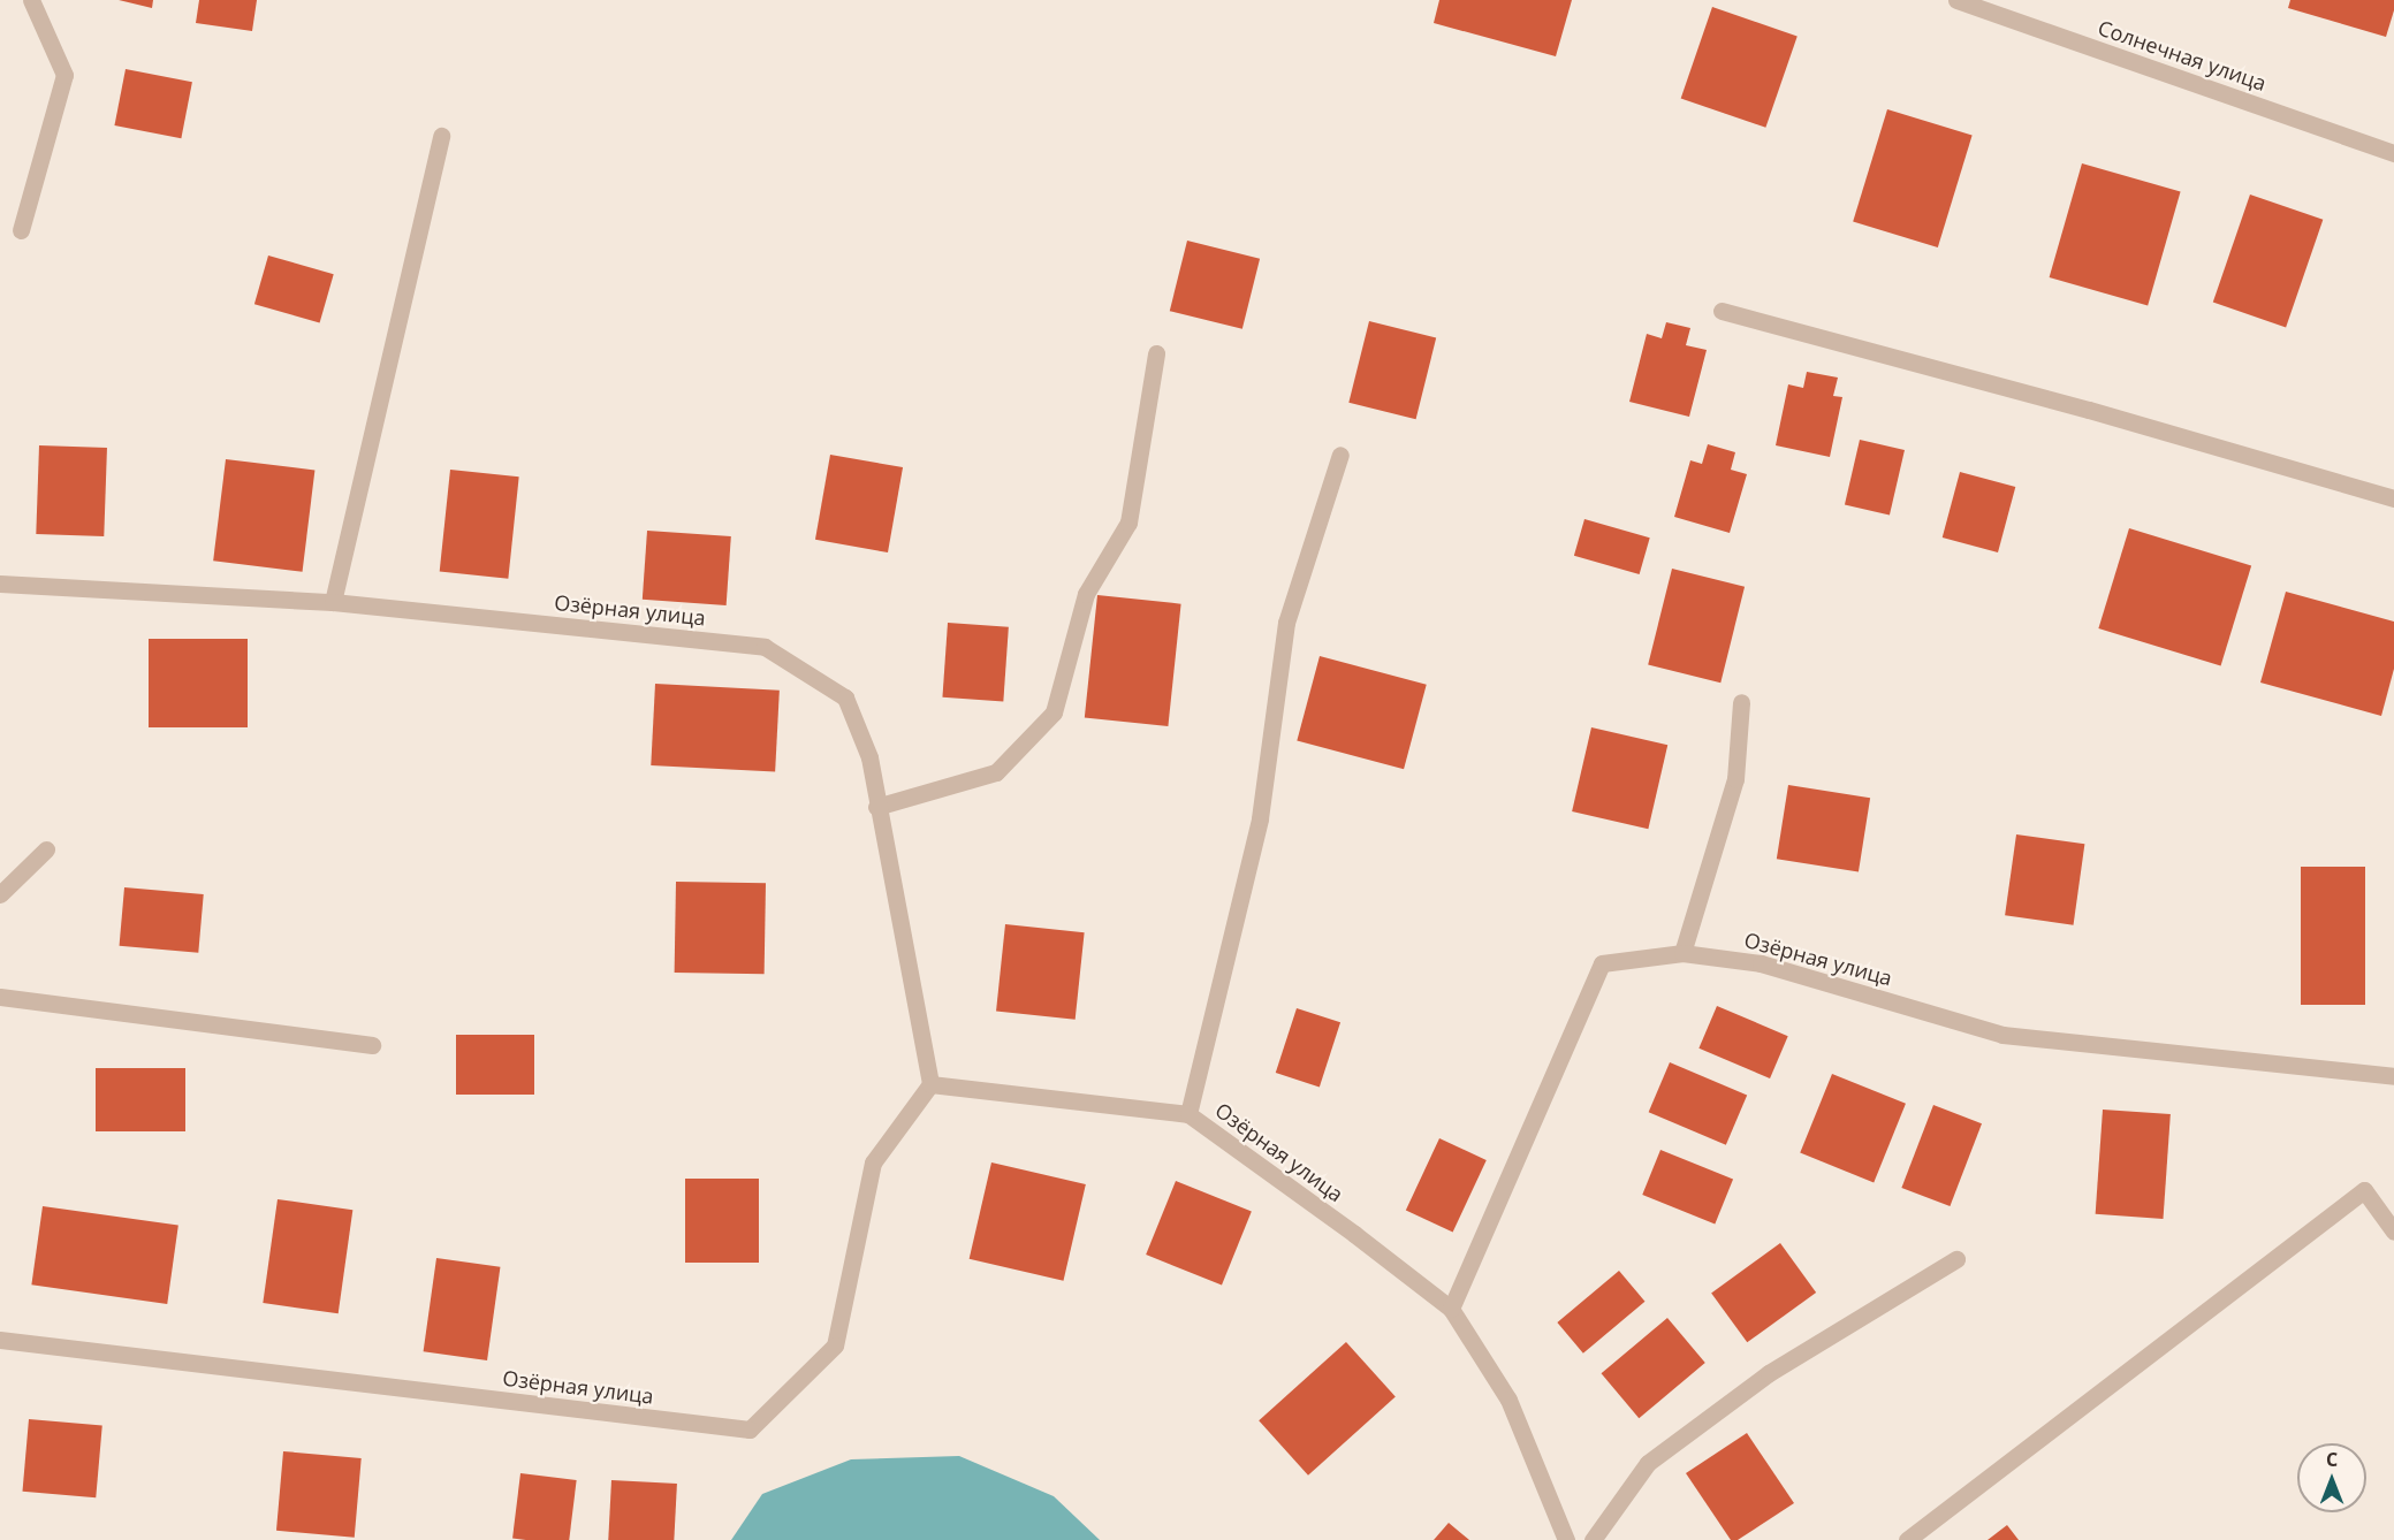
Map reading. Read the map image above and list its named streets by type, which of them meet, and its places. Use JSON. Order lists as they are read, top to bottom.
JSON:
{
  "streets": {
    "street": ["Солнечная улица", "Озёрная улица"]
  },
  "north": "top"
}
